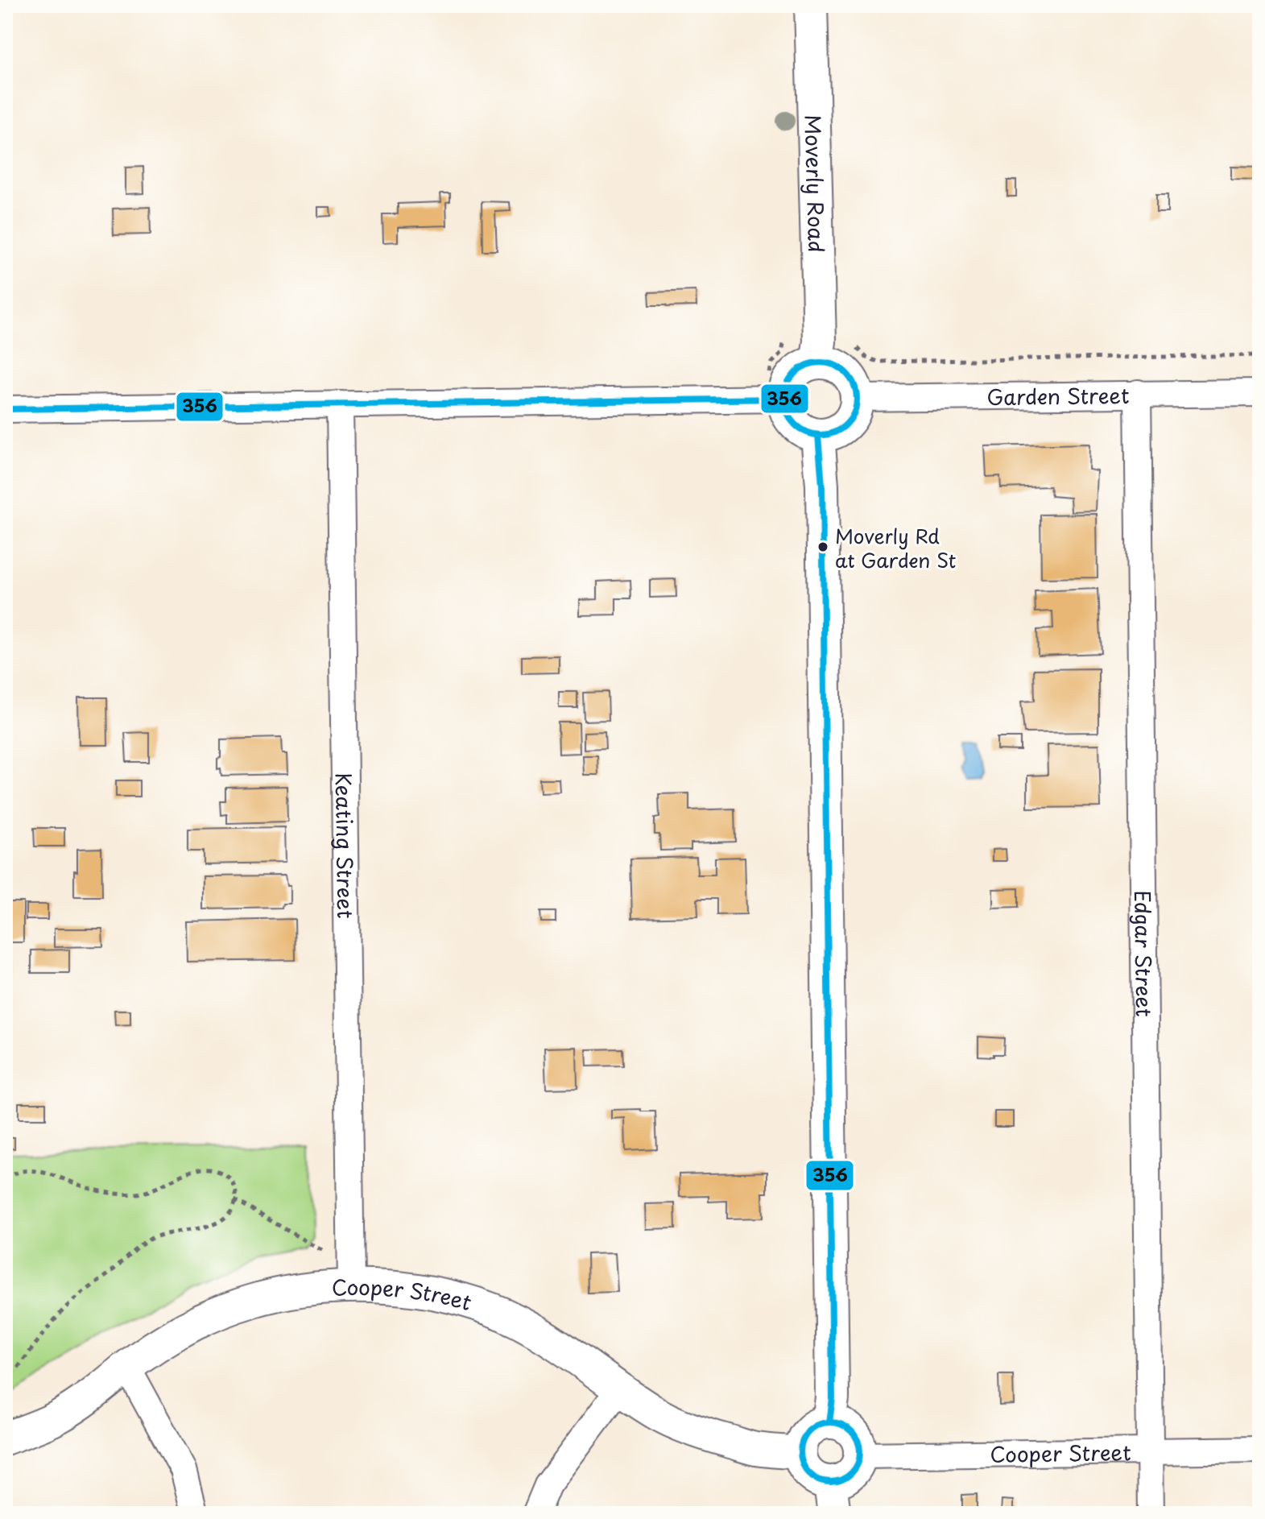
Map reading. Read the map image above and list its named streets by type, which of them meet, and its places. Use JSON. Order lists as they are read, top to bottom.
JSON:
{
  "streets": {
    "street": [
      "Moverly Road",
      "Garden Street",
      "Keating Street",
      "Edgar Street",
      "Cooper Street"
    ]
  },
  "crossings": [
    ["Moverly Road", "Garden Street"],
    ["Garden Street", "Edgar Street"],
    ["Keating Street", "Cooper Street"],
    ["Edgar Street", "Cooper Street"]
  ],
  "places": ["Moverly Rd at Garden St"],
  "lines": ["transit line 356"]
}
